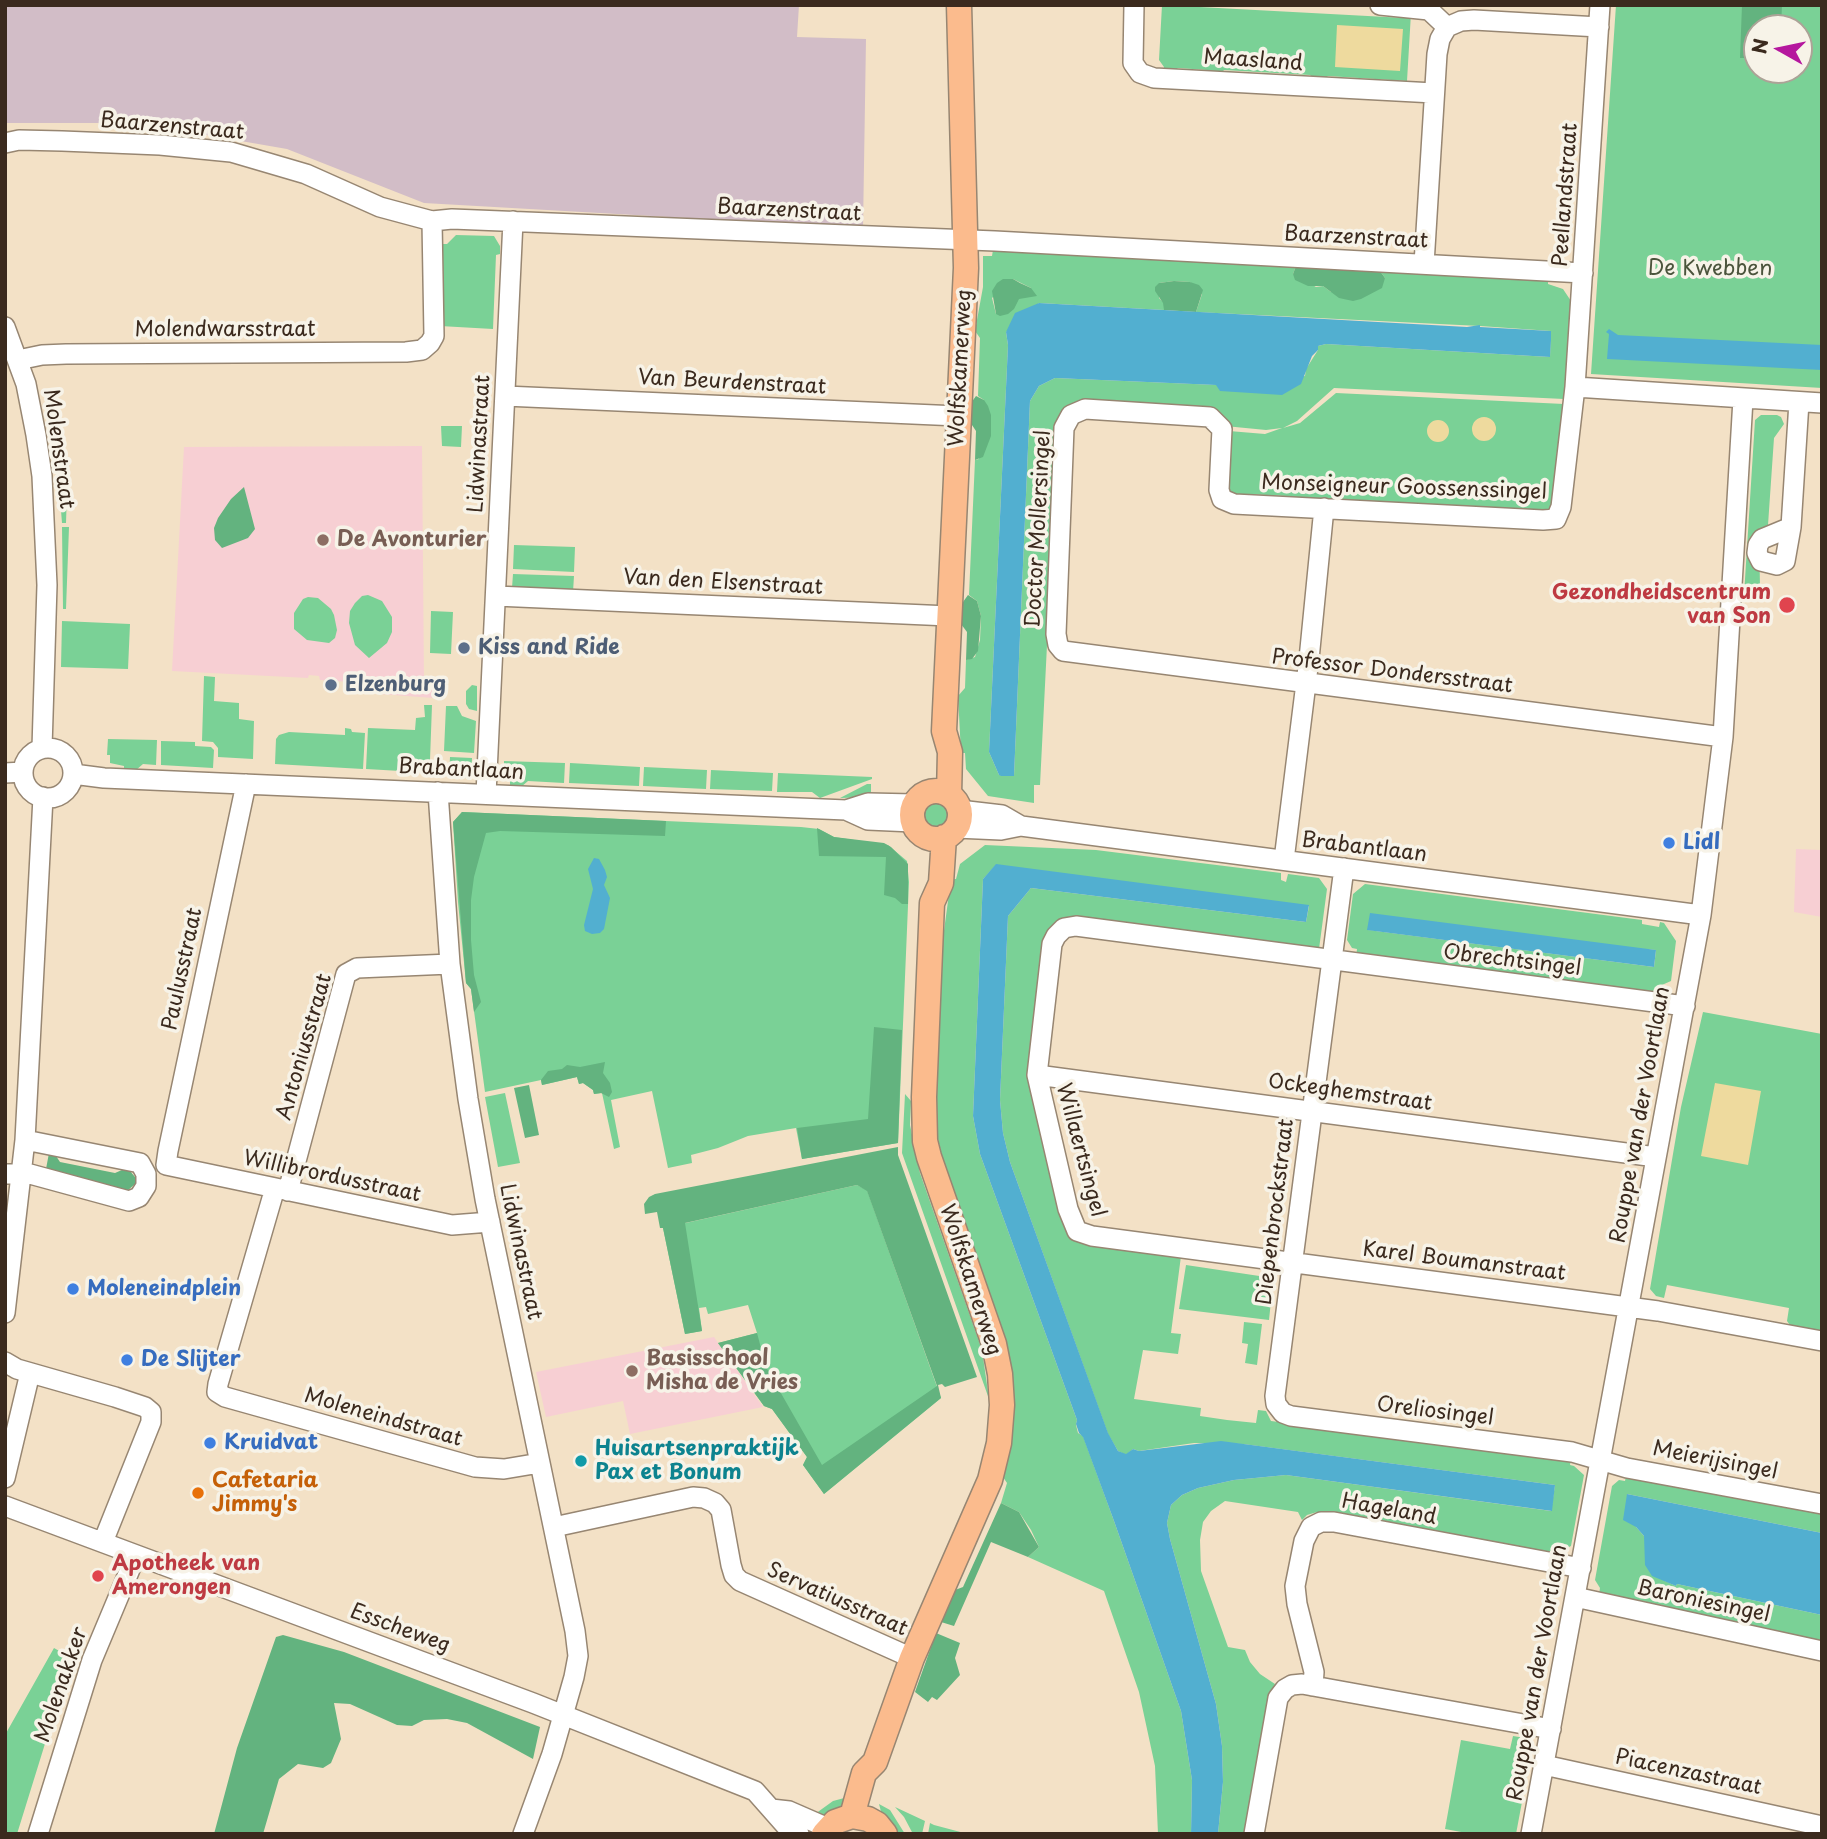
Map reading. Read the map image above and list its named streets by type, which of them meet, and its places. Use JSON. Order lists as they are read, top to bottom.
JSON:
{
  "streets": {
    "main road": ["Wolfskamerweg"],
    "street": [
      "Maasland",
      "Baarzenstraat",
      "Peellandstraat",
      "Molendwarsstraat",
      "Van Beurdenstraat",
      "Lidwinastraat",
      "Molenstraat",
      "Monseigneur Goossenssingel",
      "Doctor Mollersingel",
      "Van den Elsenstraat",
      "Professor Dondersstraat",
      "Brabantlaan",
      "Obrechtsingel",
      "Paulusstraat",
      "Antoniusstraat",
      "Ockeghemstraat",
      "Rouppe van der Voortlaan",
      "Willaertsingel",
      "Willibrordusstraat",
      "Diepenbrockstraat",
      "Karel Boumanstraat",
      "Oreliosingel",
      "Moleneindstraat",
      "Meierijsingel",
      "Hageland",
      "Servatiusstraat",
      "Baroniesingel",
      "Esscheweg",
      "Molenakker",
      "Piacenzastraat"
    ]
  },
  "crossings": [
    ["Baarzenstraat", "Peellandstraat"],
    ["Baarzenstraat", "Molendwarsstraat"],
    ["Baarzenstraat", "Wolfskamerweg"],
    ["Baarzenstraat", "Lidwinastraat"],
    ["Peellandstraat", "Monseigneur Goossenssingel"],
    ["Molendwarsstraat", "Molenstraat"],
    ["Wolfskamerweg", "Van Beurdenstraat"],
    ["Wolfskamerweg", "Van den Elsenstraat"],
    ["Wolfskamerweg", "Brabantlaan"],
    ["Wolfskamerweg", "Servatiusstraat"],
    ["Van Beurdenstraat", "Lidwinastraat"],
    ["Lidwinastraat", "Van den Elsenstraat"],
    ["Lidwinastraat", "Brabantlaan"],
    ["Lidwinastraat", "Antoniusstraat"],
    ["Lidwinastraat", "Willibrordusstraat"],
    ["Lidwinastraat", "Moleneindstraat"],
    ["Lidwinastraat", "Servatiusstraat"],
    ["Lidwinastraat", "Esscheweg"],
    ["Molenstraat", "Brabantlaan"],
    ["Monseigneur Goossenssingel", "Doctor Mollersingel"],
    ["Doctor Mollersingel", "Professor Dondersstraat"],
    ["Professor Dondersstraat", "Rouppe van der Voortlaan"],
    ["Brabantlaan", "Paulusstraat"],
    ["Brabantlaan", "Rouppe van der Voortlaan"],
    ["Brabantlaan", "Diepenbrockstraat"],
    ["Obrechtsingel", "Rouppe van der Voortlaan"],
    ["Obrechtsingel", "Willaertsingel"],
    ["Obrechtsingel", "Diepenbrockstraat"],
    ["Paulusstraat", "Willibrordusstraat"],
    ["Antoniusstraat", "Willibrordusstraat"],
    ["Antoniusstraat", "Moleneindstraat"],
    ["Ockeghemstraat", "Rouppe van der Voortlaan"],
    ["Ockeghemstraat", "Willaertsingel"],
    ["Ockeghemstraat", "Diepenbrockstraat"],
    ["Rouppe van der Voortlaan", "Karel Boumanstraat"],
    ["Rouppe van der Voortlaan", "Oreliosingel"],
    ["Rouppe van der Voortlaan", "Meierijsingel"],
    ["Rouppe van der Voortlaan", "Hageland"],
    ["Rouppe van der Voortlaan", "Baroniesingel"],
    ["Rouppe van der Voortlaan", "Piacenzastraat"],
    ["Willaertsingel", "Diepenbrockstraat"],
    ["Willaertsingel", "Karel Boumanstraat"],
    ["Willibrordusstraat", "Moleneindstraat"],
    ["Diepenbrockstraat", "Karel Boumanstraat"],
    ["Diepenbrockstraat", "Oreliosingel"],
    ["Oreliosingel", "Meierijsingel"],
    ["Esscheweg", "Molenakker"]
  ],
  "parks": ["De Kwebben"],
  "places": [
    "De Avonturier",
    "Gezondheidscentrum van Son",
    "Kiss and Ride",
    "Elzenburg",
    "Lidl",
    "Moleneindplein",
    "De Slijter",
    "Basisschool Misha de Vries",
    "Kruidvat",
    "Huisartsenpraktijk Pax et Bonum",
    "Cafetaria Jimmy's",
    "Apotheek van Amerongen"
  ],
  "north": "left"
}
